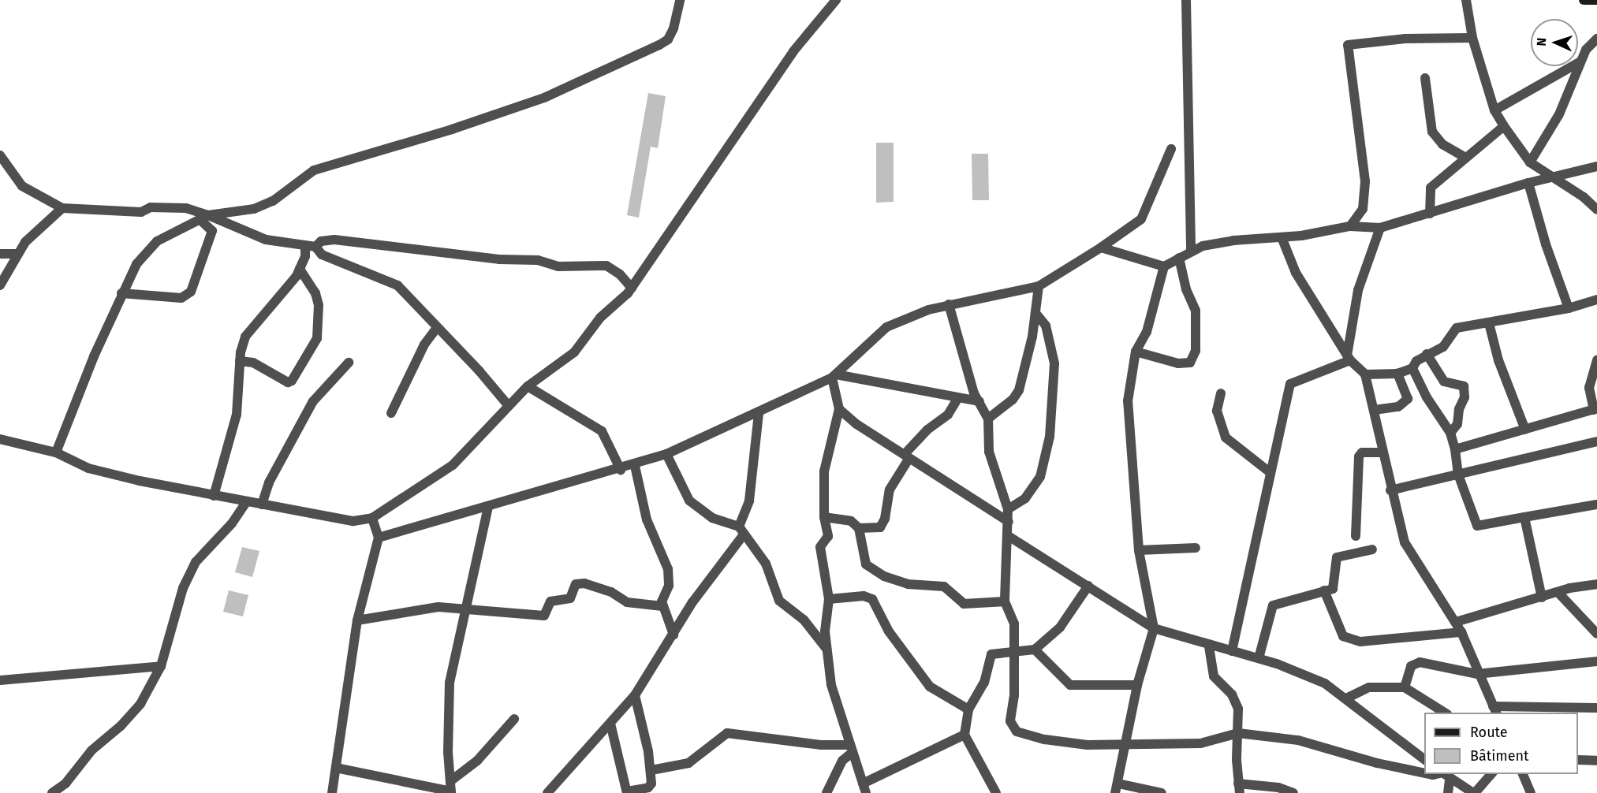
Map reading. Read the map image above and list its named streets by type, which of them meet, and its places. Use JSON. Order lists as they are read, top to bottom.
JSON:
{
  "legend": ["Route", "Bâtiment"],
  "north": "left"
}
